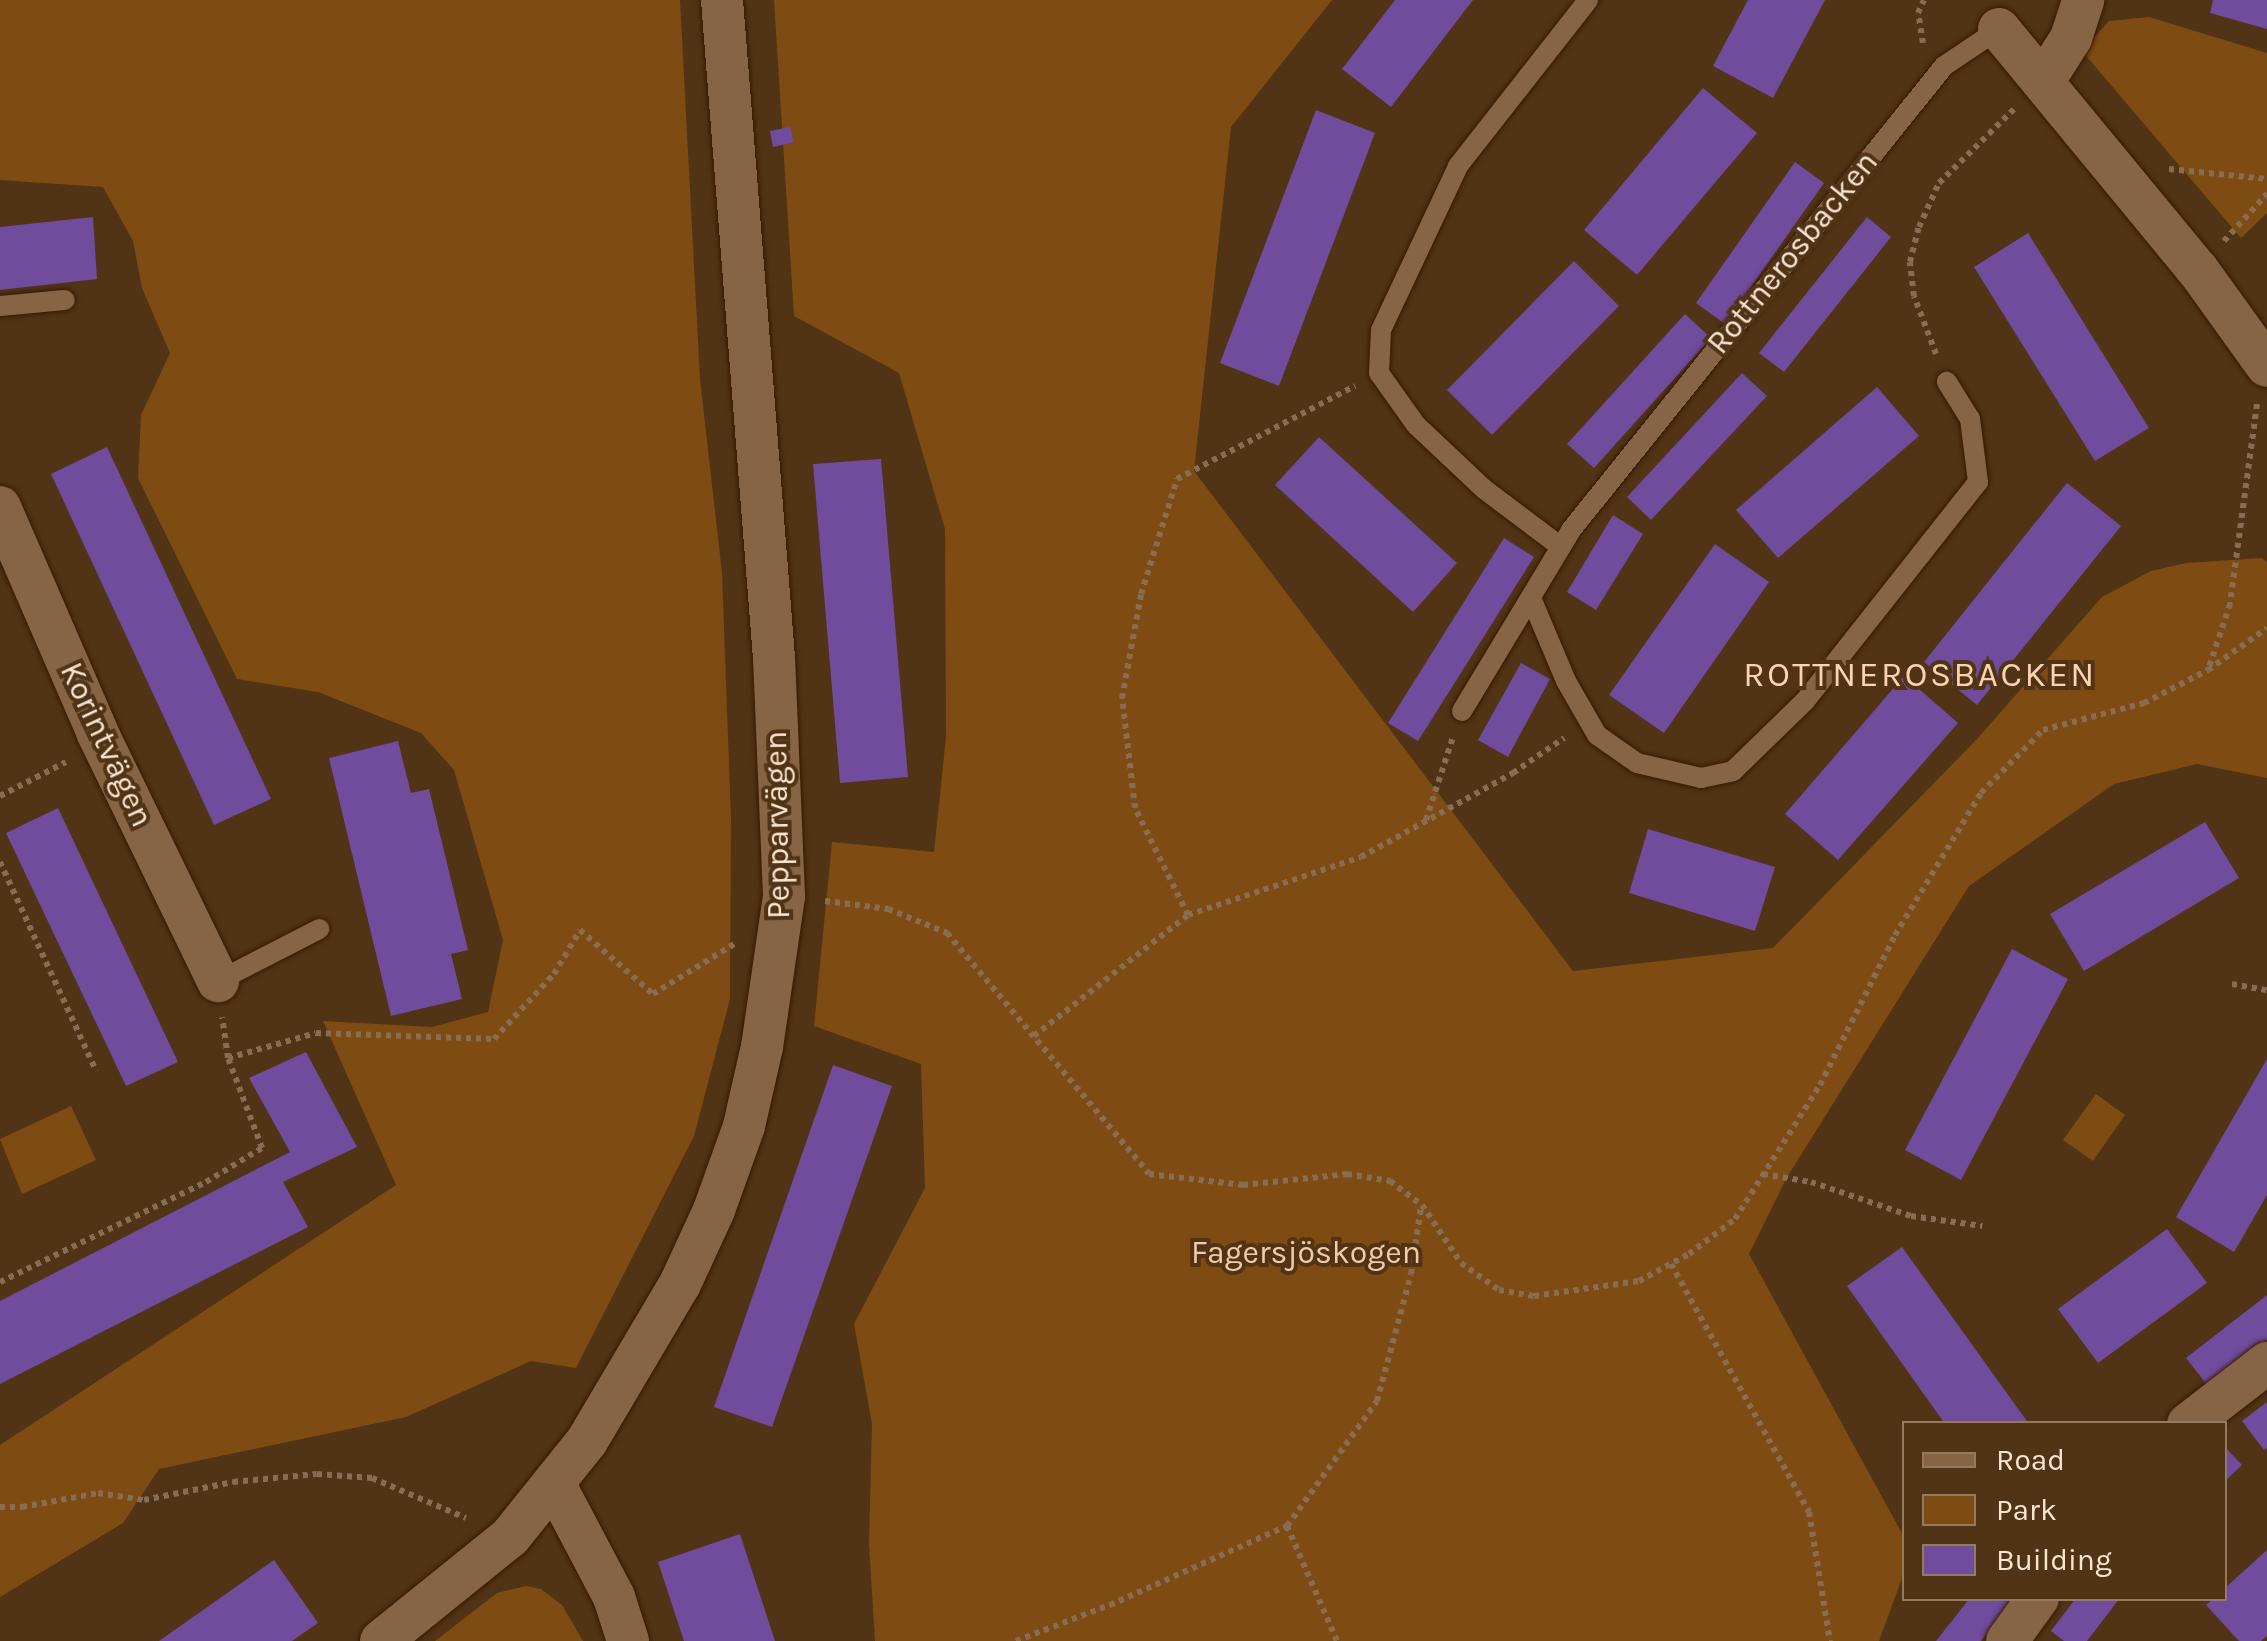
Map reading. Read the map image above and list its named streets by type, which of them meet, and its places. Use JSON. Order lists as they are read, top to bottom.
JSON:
{
  "streets": {
    "street": ["Rottnerosbacken", "Korintvägen", "Pepparvägen"]
  },
  "districts": ["ROTTNEROSBACKEN"],
  "parks": ["Fagersjöskogen"],
  "legend": ["Road", "Park", "Building"]
}
